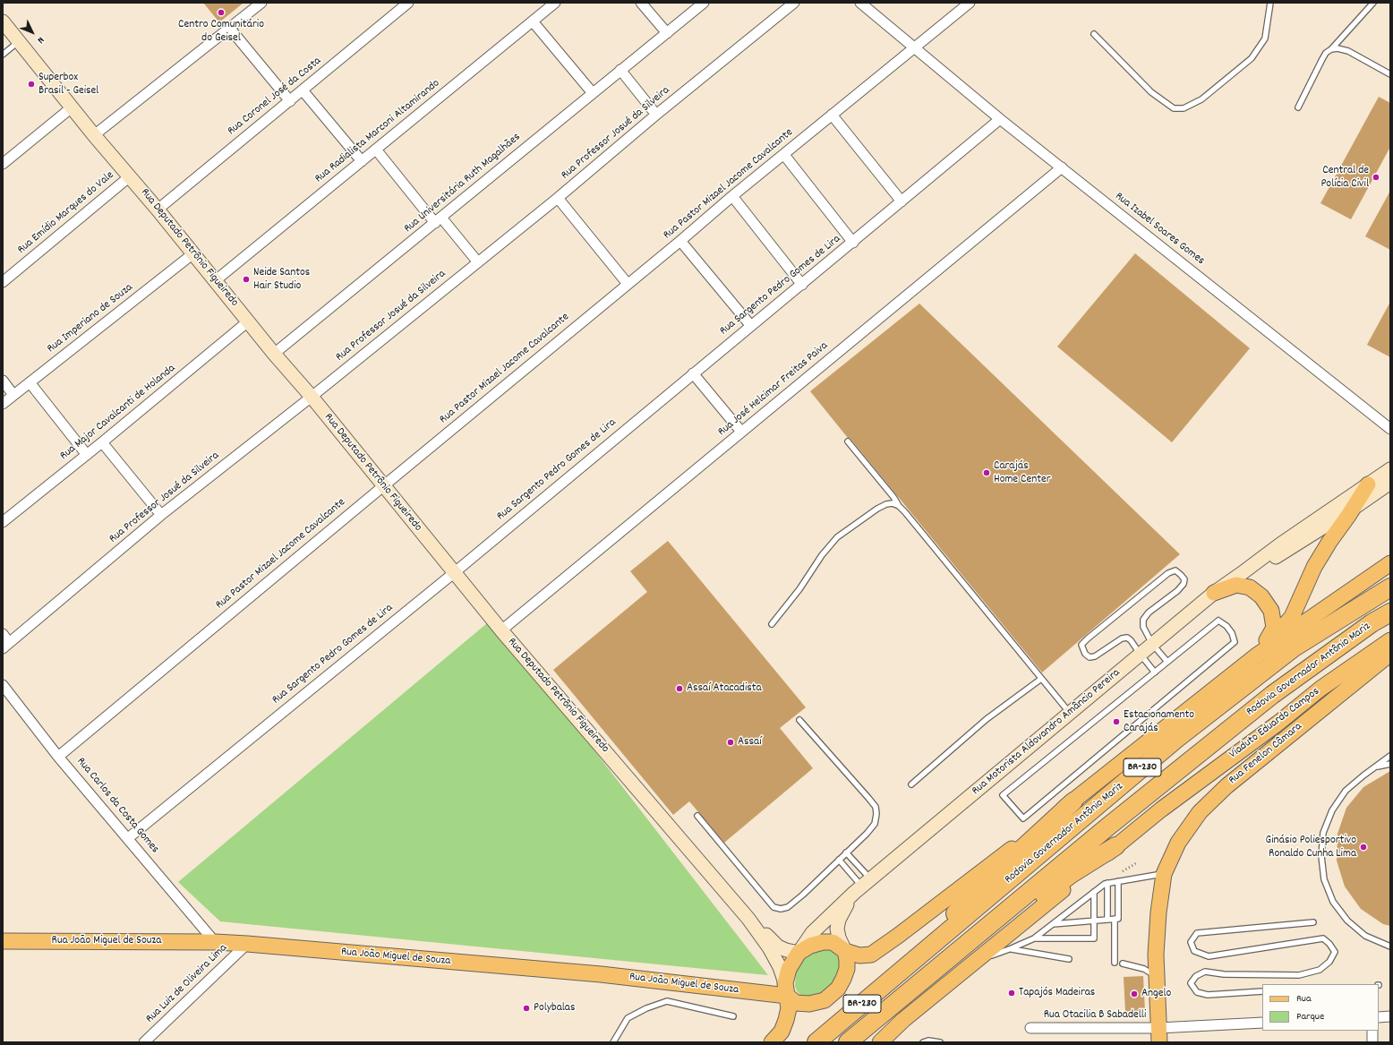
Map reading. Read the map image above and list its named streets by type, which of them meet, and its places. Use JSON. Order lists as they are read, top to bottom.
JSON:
{
  "streets": {
    "highway": ["Rodovia Governador Antônio Mariz", "BR-230"],
    "main road": ["Viaduto Eduardo Campos", "Rua Fenelon Câmara", "Rua João Miguel de Souza"],
    "street": [
      "Rua Coronel José da Costa",
      "Rua Radialista Marconi Altamirando",
      "Rua Professor Josué da Silveira",
      "Rua Universitária Ruth Magalhães",
      "Rua Pastor Mizael Jacome Cavalcante",
      "Rua Emídio Marques do Vale",
      "Rua Izabel Soares Gomes",
      "Rua Deputado Petrônio Figueiredo",
      "Rua Sargento Pedro Gomes de Lira",
      "Rua Imperiano de Souza",
      "Rua José Helcimar Freitas Paiva",
      "Rua Major Cavalcanti de Holanda",
      "Rua Motorista Aldovandro Amâncio Pereira",
      "Rua Carlos da Costa Gomes",
      "Rua Luiz de Oliveira Lima",
      "Rua Otacilia B Sabadelli"
    ]
  },
  "crossings": [
    ["Rua Coronel José da Costa", "Rua Deputado Petrônio Figueiredo"],
    ["Rua Radialista Marconi Altamirando", "Rua Deputado Petrônio Figueiredo"],
    ["Rua Professor Josué da Silveira", "Rua Deputado Petrônio Figueiredo"],
    ["Rua Universitária Ruth Magalhães", "Rua Deputado Petrônio Figueiredo"],
    ["Rua Pastor Mizael Jacome Cavalcante", "Rua Izabel Soares Gomes"],
    ["Rua Pastor Mizael Jacome Cavalcante", "Rua Deputado Petrônio Figueiredo"],
    ["Rua Pastor Mizael Jacome Cavalcante", "Rua Carlos da Costa Gomes"],
    ["Rua Emídio Marques do Vale", "Rua Deputado Petrônio Figueiredo"],
    ["Rua Izabel Soares Gomes", "Rua Sargento Pedro Gomes de Lira"],
    ["Rua Izabel Soares Gomes", "Rua José Helcimar Freitas Paiva"],
    ["Rua Deputado Petrônio Figueiredo", "Rua Sargento Pedro Gomes de Lira"],
    ["Rua Deputado Petrônio Figueiredo", "Rua Imperiano de Souza"],
    ["Rua Deputado Petrônio Figueiredo", "Rua José Helcimar Freitas Paiva"],
    ["Rua Deputado Petrônio Figueiredo", "Rua Major Cavalcanti de Holanda"],
    ["Rua Deputado Petrônio Figueiredo", "Rua Motorista Aldovandro Amâncio Pereira"],
    ["Rua Deputado Petrônio Figueiredo", "Rua João Miguel de Souza"],
    ["Rua Sargento Pedro Gomes de Lira", "Rua Carlos da Costa Gomes"],
    ["Rua Motorista Aldovandro Amâncio Pereira", "Rua João Miguel de Souza"],
    ["Rua Fenelon Câmara", "Rua Otacilia B Sabadelli"],
    ["Rua Carlos da Costa Gomes", "Rua João Miguel de Souza"],
    ["Rua João Miguel de Souza", "Rua Luiz de Oliveira Lima"]
  ],
  "places": [
    "Centro Comunitário do Geisel",
    "Superbox Brasil - Geisel",
    "Central de Polícia Civil",
    "Neide Santos Hair Studio",
    "Carajás Home Center",
    "Assaí Atacadista",
    "Estacionamento Carajás",
    "Assaí",
    "Ginásio Poliesportivo Ronaldo Cunha Lima",
    "Tapajós Madeiras",
    "Angelo",
    "Polybalas"
  ],
  "legend": ["Rua", "Parque"],
  "north": "bottom right"
}
